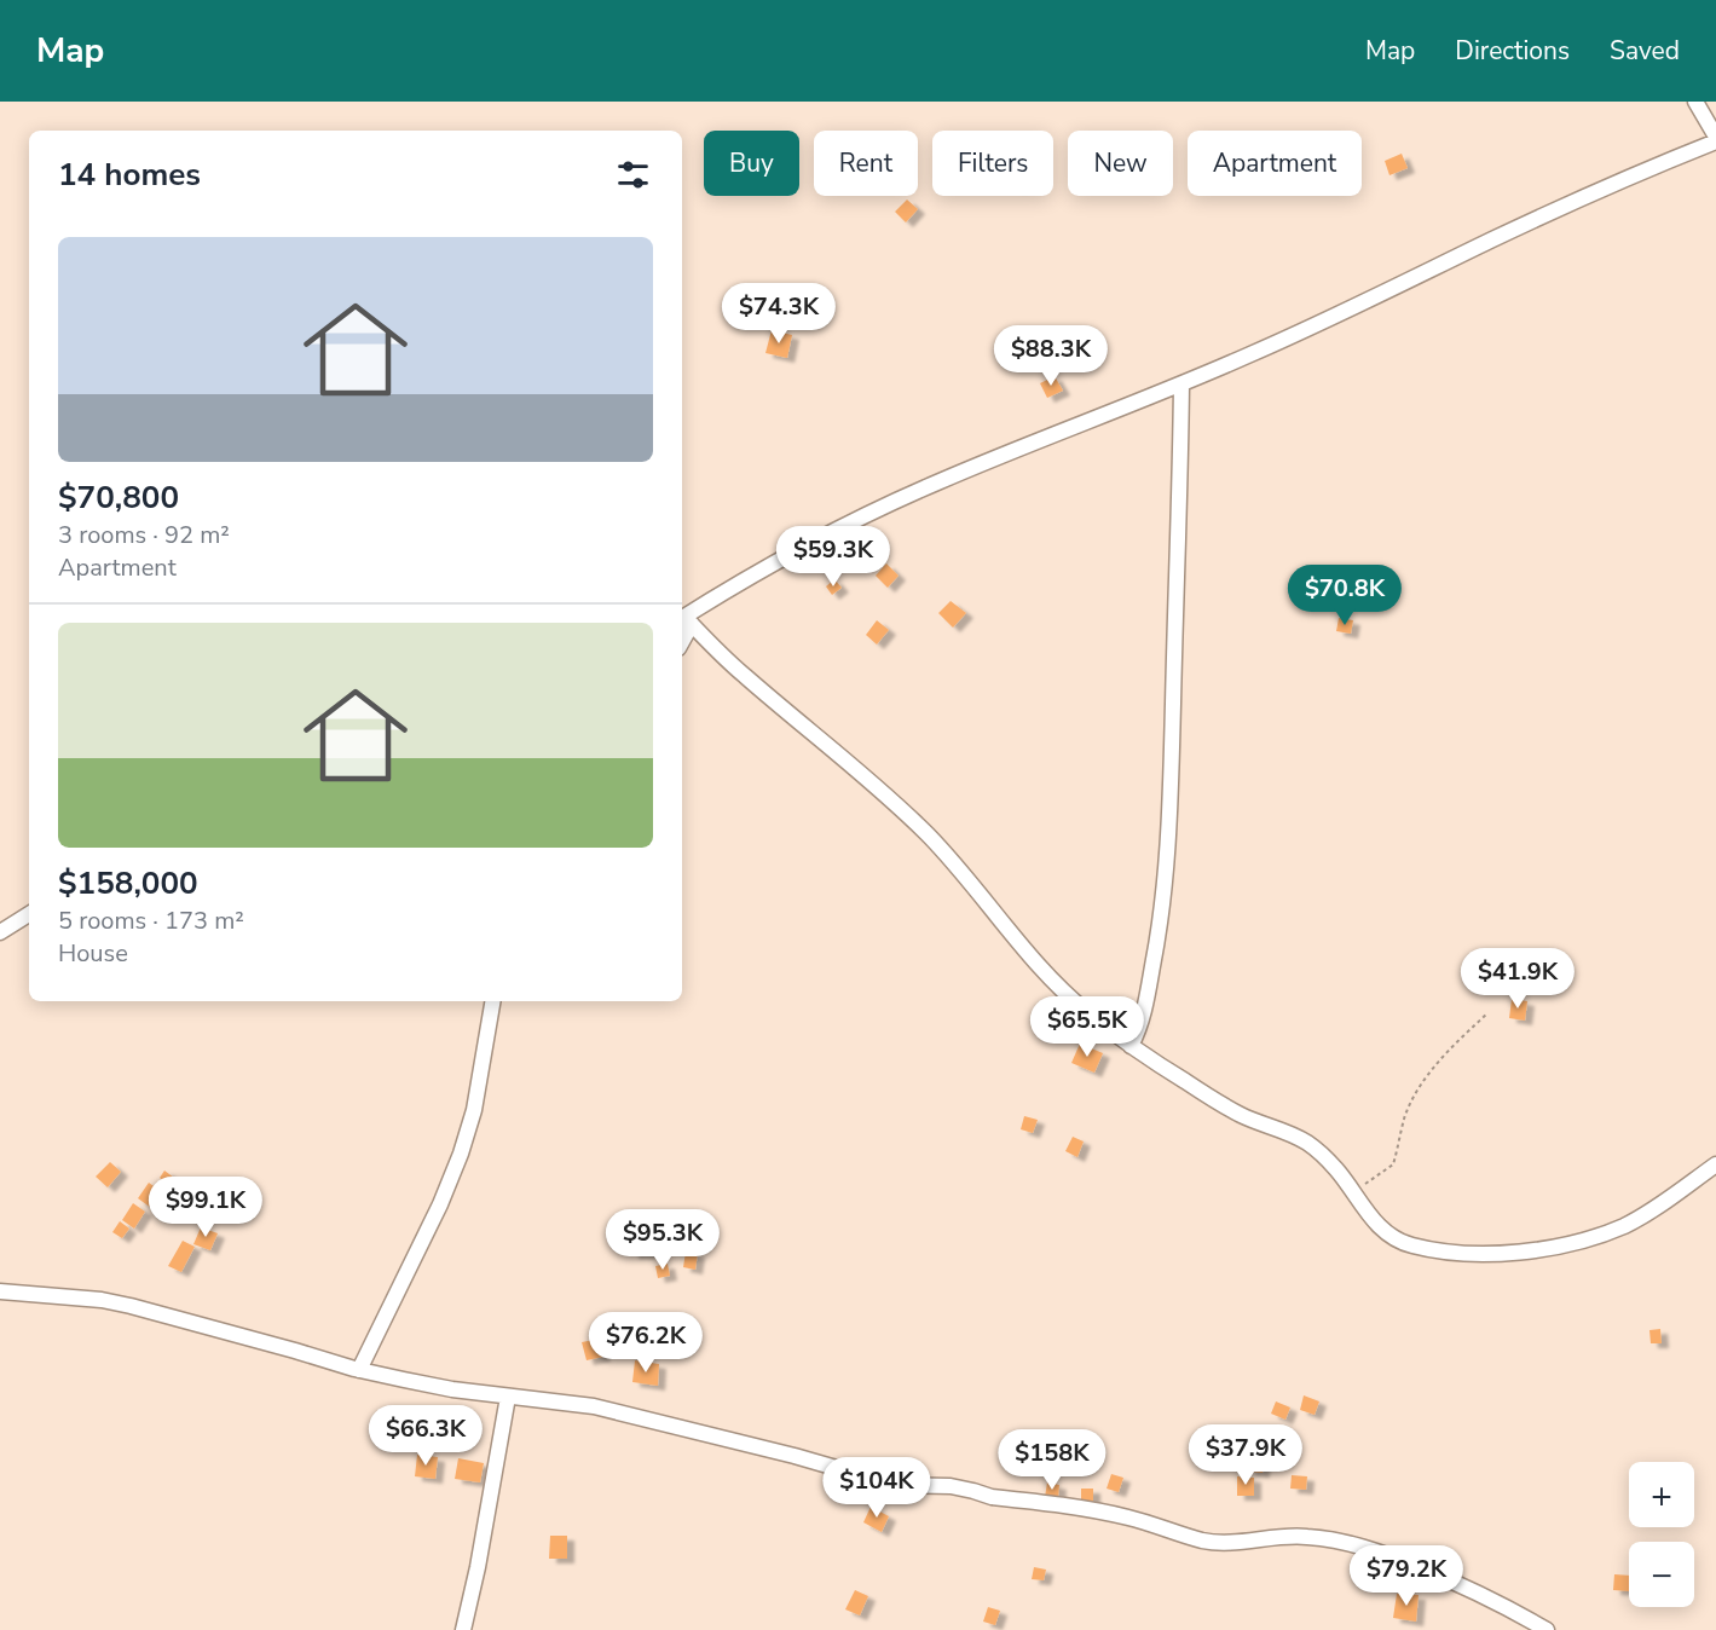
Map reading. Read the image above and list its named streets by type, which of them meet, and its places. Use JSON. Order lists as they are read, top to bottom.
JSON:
{
  "page": {
    "header": "Map",
    "nav": ["Map", "Directions", "Saved"],
    "chip": [
      "Buy",
      "Rent",
      "Filters",
      "New",
      "Apartment"
    ],
    "heading": "14 homes",
    "list": [
      {
        "name": "$70,800",
        "note": "3 rooms · 92 m² · Apartment"
      },
      {
        "name": "$158,000",
        "note": "5 rooms · 173 m² · House"
      }
    ],
    "price": [
      "$74.3K",
      "$88.3K",
      "$59.3K",
      "$70.8K",
      "$41.9K",
      "$65.5K",
      "$99.1K",
      "$95.3K",
      "$76.2K",
      "$66.3K",
      "$37.9K",
      "$158K",
      "$104K",
      "$79.2K"
    ],
    "map_buttons": ["+", "−"]
  }
}
